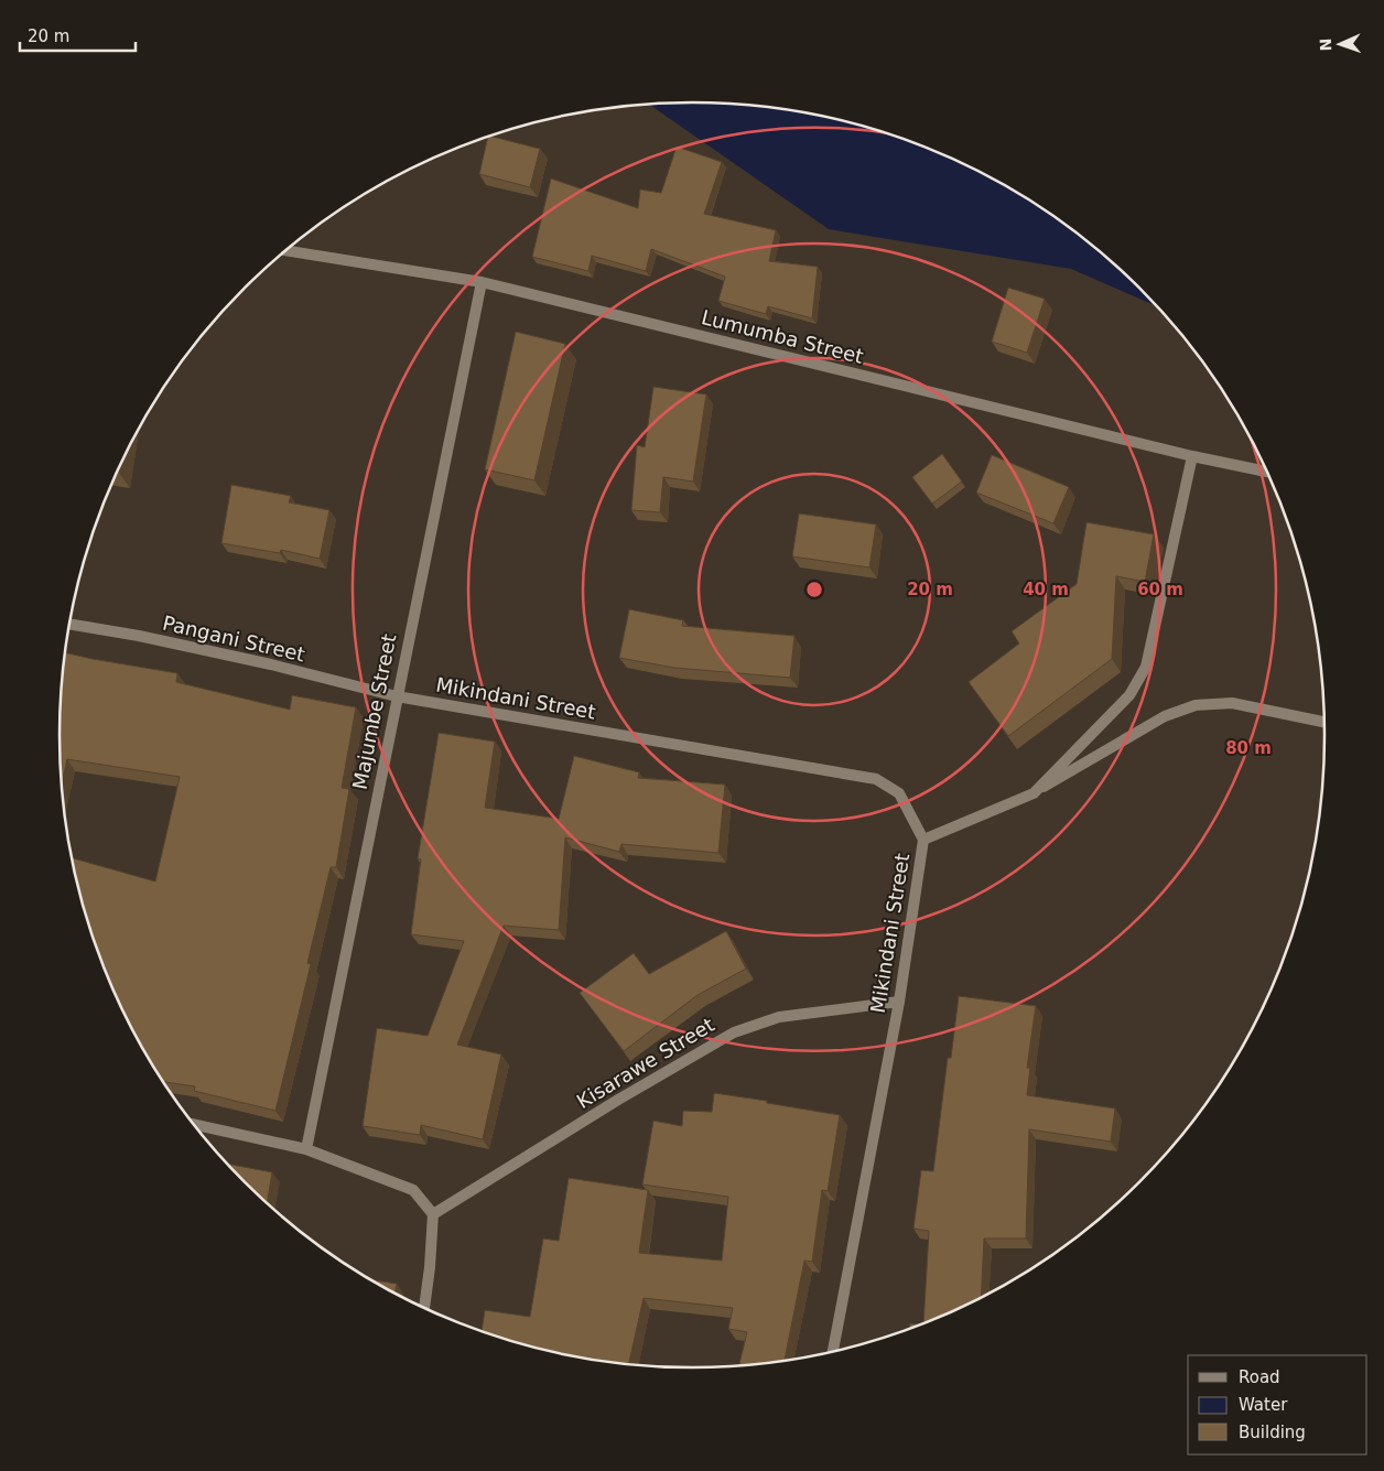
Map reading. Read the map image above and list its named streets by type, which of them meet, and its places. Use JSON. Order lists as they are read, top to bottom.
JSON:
{
  "streets": {
    "street": [
      "Lumumba Street",
      "Pangani Street",
      "Mikindani Street",
      "Majumbe Street",
      "Kisarawe Street"
    ]
  },
  "crossings": [
    ["Lumumba Street", "Majumbe Street"],
    ["Pangani Street", "Mikindani Street"],
    ["Pangani Street", "Majumbe Street"],
    ["Mikindani Street", "Majumbe Street"],
    ["Mikindani Street", "Kisarawe Street"]
  ],
  "legend": ["Road", "Water", "Building"],
  "scale_bar": "20 m",
  "north": "left",
  "rings": [
    "20 m",
    "40 m",
    "60 m",
    "80 m"
  ]
}
